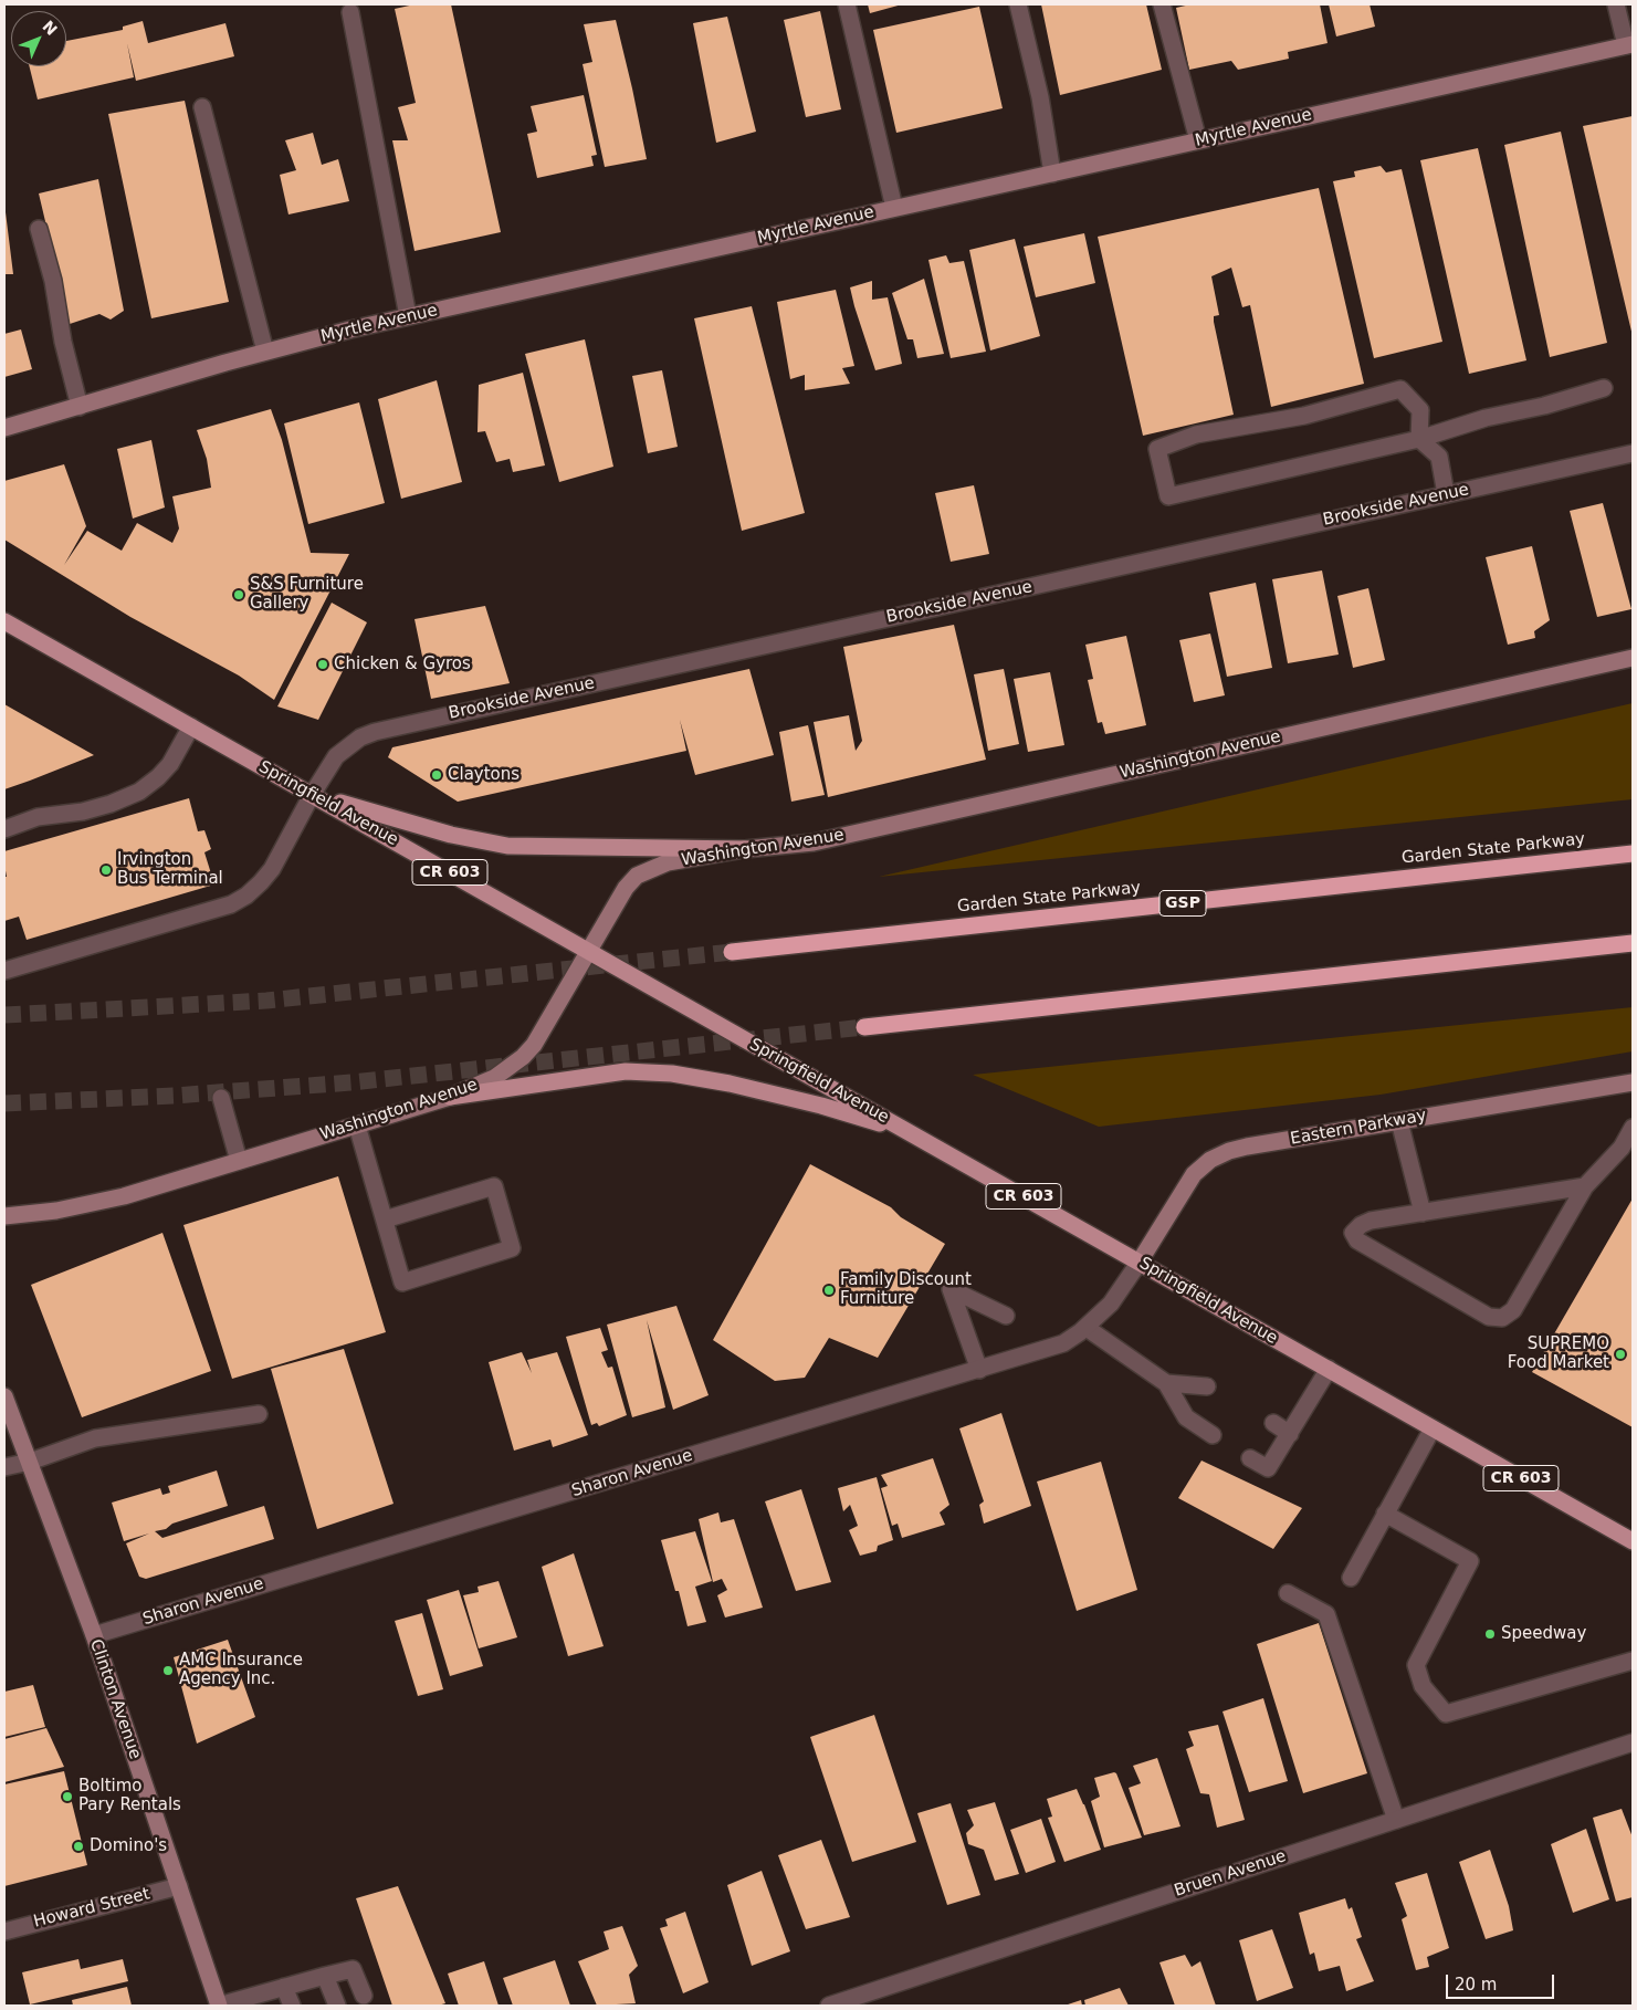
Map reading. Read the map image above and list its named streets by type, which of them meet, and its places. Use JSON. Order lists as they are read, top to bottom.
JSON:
{
  "streets": {
    "highway": ["Garden State Parkway", "GSP"],
    "main road": [
      "Myrtle Avenue",
      "Washington Avenue",
      "Springfield Avenue",
      "CR 603",
      "Eastern Parkway",
      "Clinton Avenue"
    ],
    "street": [
      "Brookside Avenue",
      "Sharon Avenue",
      "Bruen Avenue",
      "Howard Street"
    ]
  },
  "crossings": [
    ["Brookside Avenue", "Springfield Avenue"],
    ["Washington Avenue", "Springfield Avenue"],
    ["Springfield Avenue", "Eastern Parkway"],
    ["Springfield Avenue", "Sharon Avenue"],
    ["Eastern Parkway", "Sharon Avenue"],
    ["Sharon Avenue", "Clinton Avenue"],
    ["Clinton Avenue", "Howard Street"]
  ],
  "places": [
    "S&S Furniture Gallery",
    "Chicken & Gyros",
    "Claytons",
    "Irvington Bus Terminal",
    "Family Discount Furniture",
    "SUPREMO Food Market",
    "Speedway",
    "AMC Insurance Agency Inc.",
    "Boltimo Pary Rentals",
    "Domino's"
  ],
  "scale_bar": "20 m",
  "north": "top right"
}
